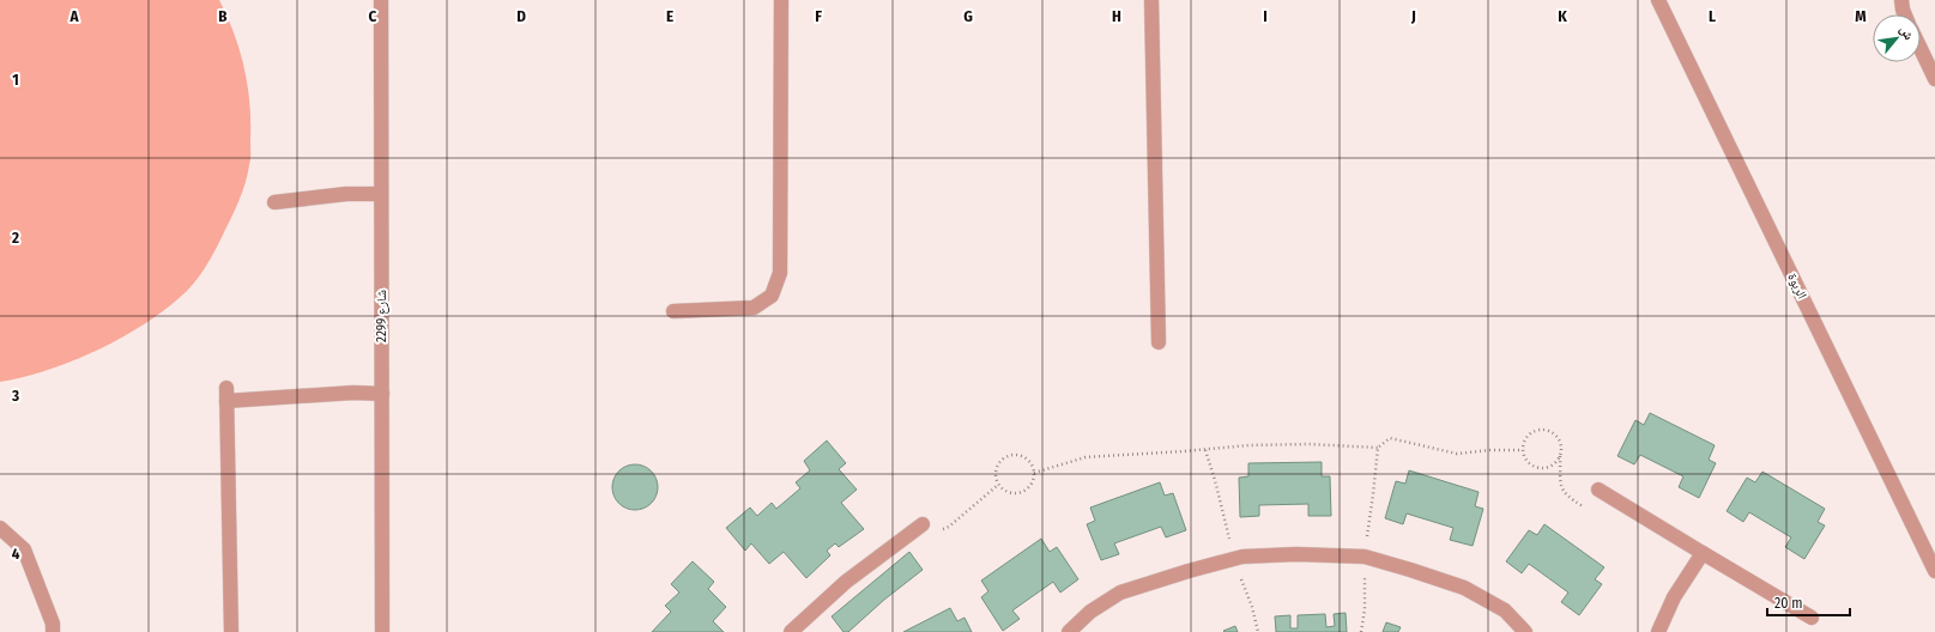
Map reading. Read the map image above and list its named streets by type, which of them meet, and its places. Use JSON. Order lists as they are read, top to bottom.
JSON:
{
  "streets": {
    "street": ["الربوة", "شارع 2299"]
  },
  "scale_bar": "20 m",
  "north": "top right",
  "grid": {
    "columns": [
      "A",
      "B",
      "C",
      "D",
      "E",
      "F",
      "G",
      "H",
      "I",
      "J",
      "K",
      "L",
      "M"
    ],
    "rows": [
      "1",
      "2",
      "3",
      "4"
    ]
  }
}
